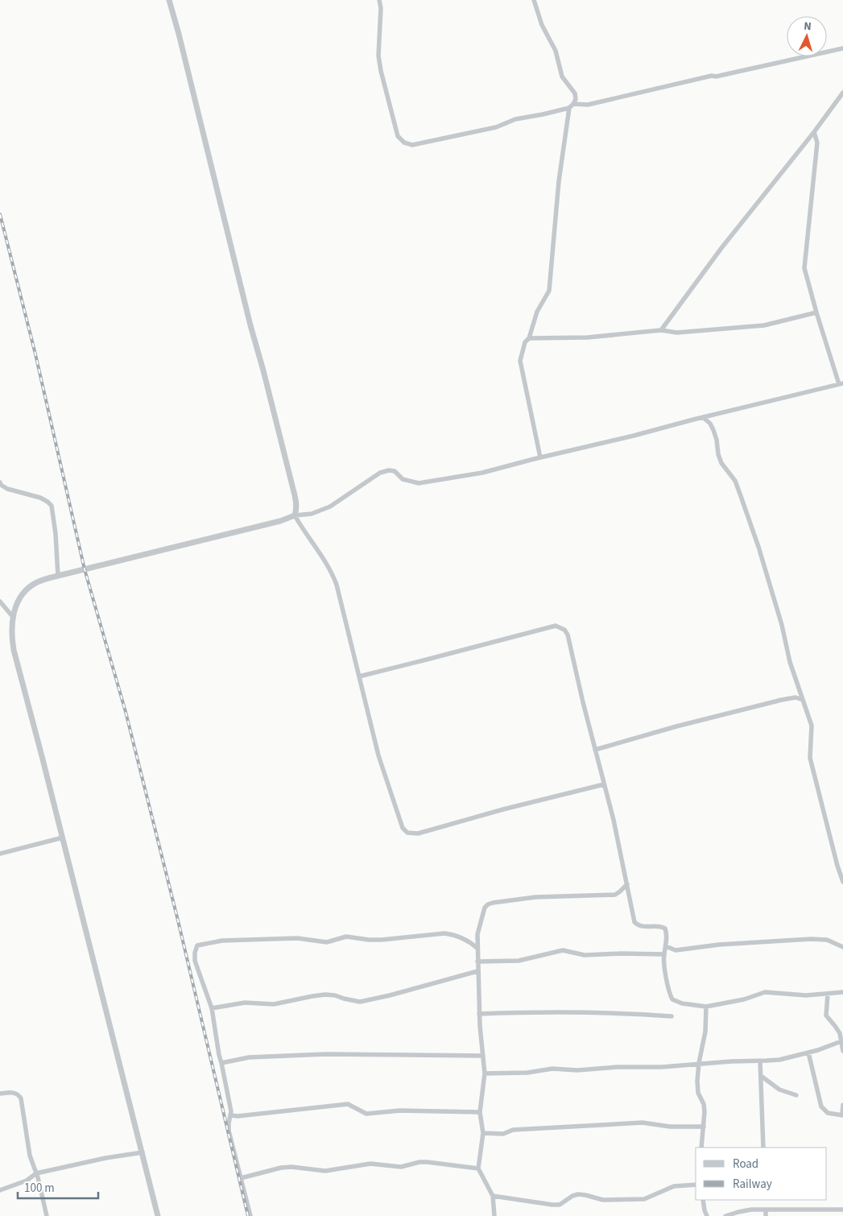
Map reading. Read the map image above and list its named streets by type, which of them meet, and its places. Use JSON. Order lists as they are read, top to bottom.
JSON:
{
  "legend": ["Road", "Railway"],
  "scale_bar": "100 m",
  "north": "top"
}
